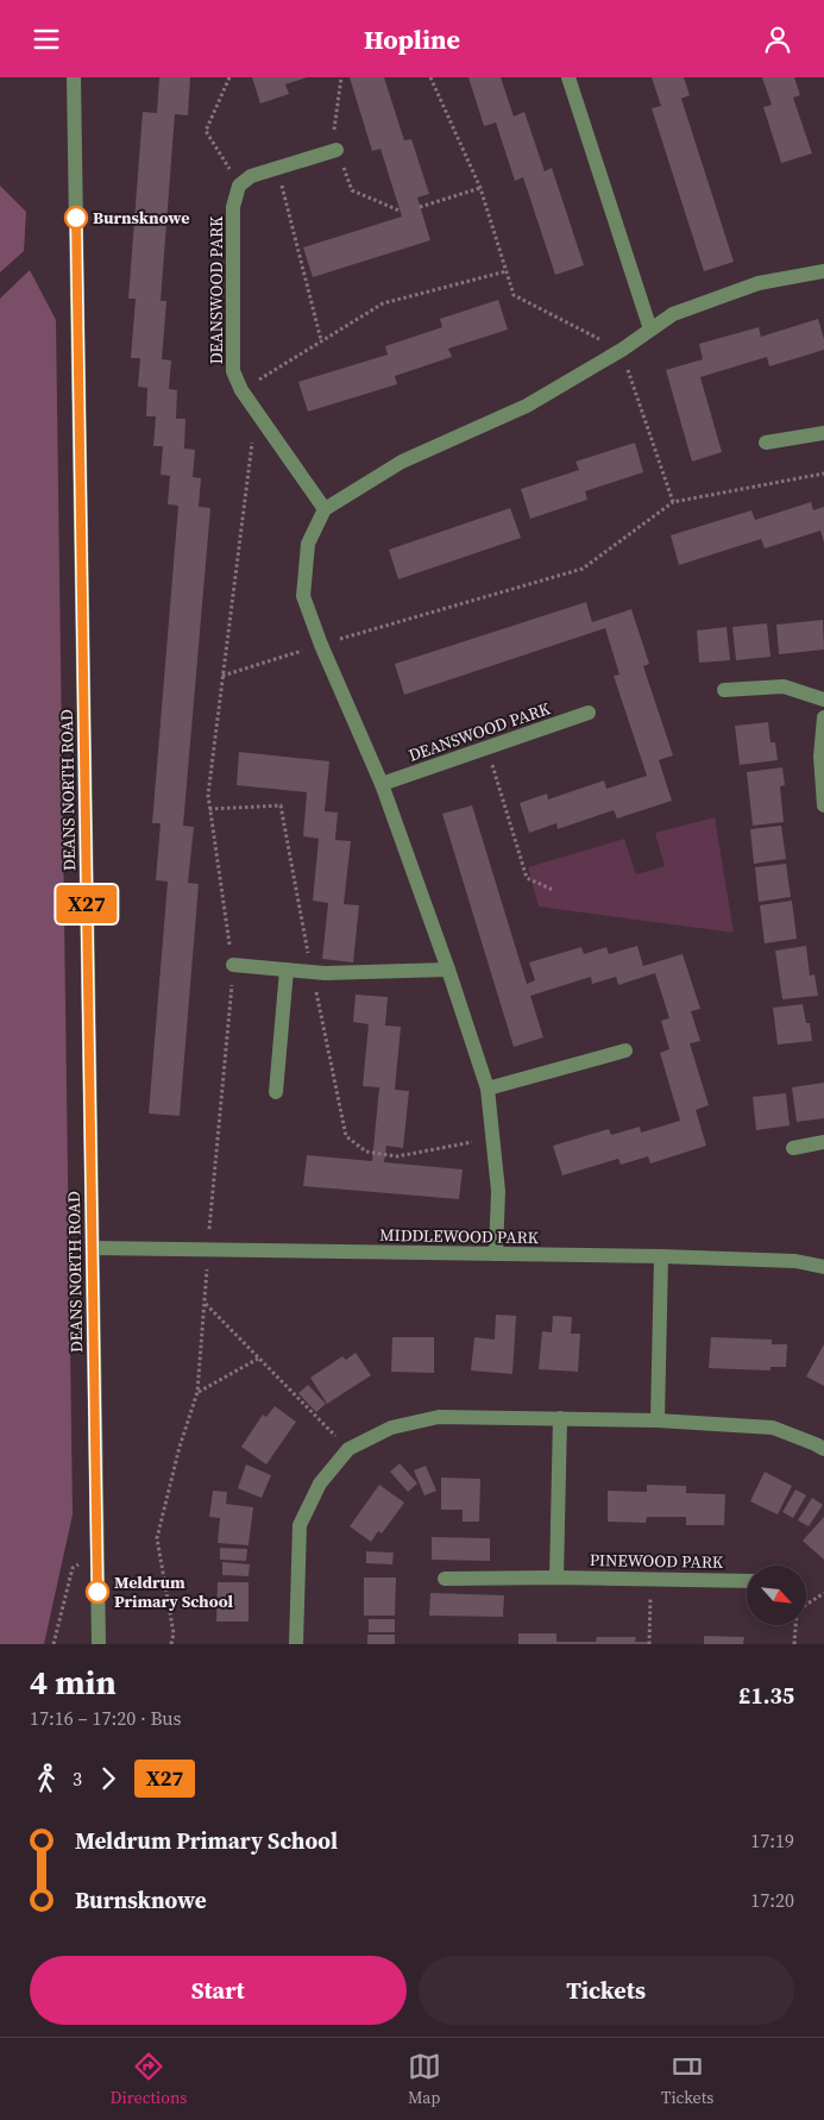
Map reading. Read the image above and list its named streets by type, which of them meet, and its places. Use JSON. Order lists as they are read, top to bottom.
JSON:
{
  "streets": {
    "street": [
      "DEANSWOOD PARK",
      "DEANS NORTH ROAD",
      "MIDDLEWOOD PARK",
      "PINEWOOD PARK"
    ]
  },
  "crossings": [
    ["DEANS NORTH ROAD", "MIDDLEWOOD PARK"]
  ],
  "places": ["Burnsknowe", "Meldrum Primary School"],
  "lines": ["bus line X27"],
  "north": "bottom right",
  "page": {
    "header": "Hopline",
    "on_map": "X27",
    "heading": ["4 min", "17:16 – 17:20 · Bus", "£1.35"],
    "legs": ["3", "X27"],
    "list": [
      {
        "name": "Meldrum Primary School",
        "value": "17:19"
      },
      {
        "name": "Burnsknowe",
        "value": "17:20"
      }
    ],
    "buttons": ["Start", "Tickets"],
    "tabs": ["Directions", "Map", "Tickets"]
  }
}
